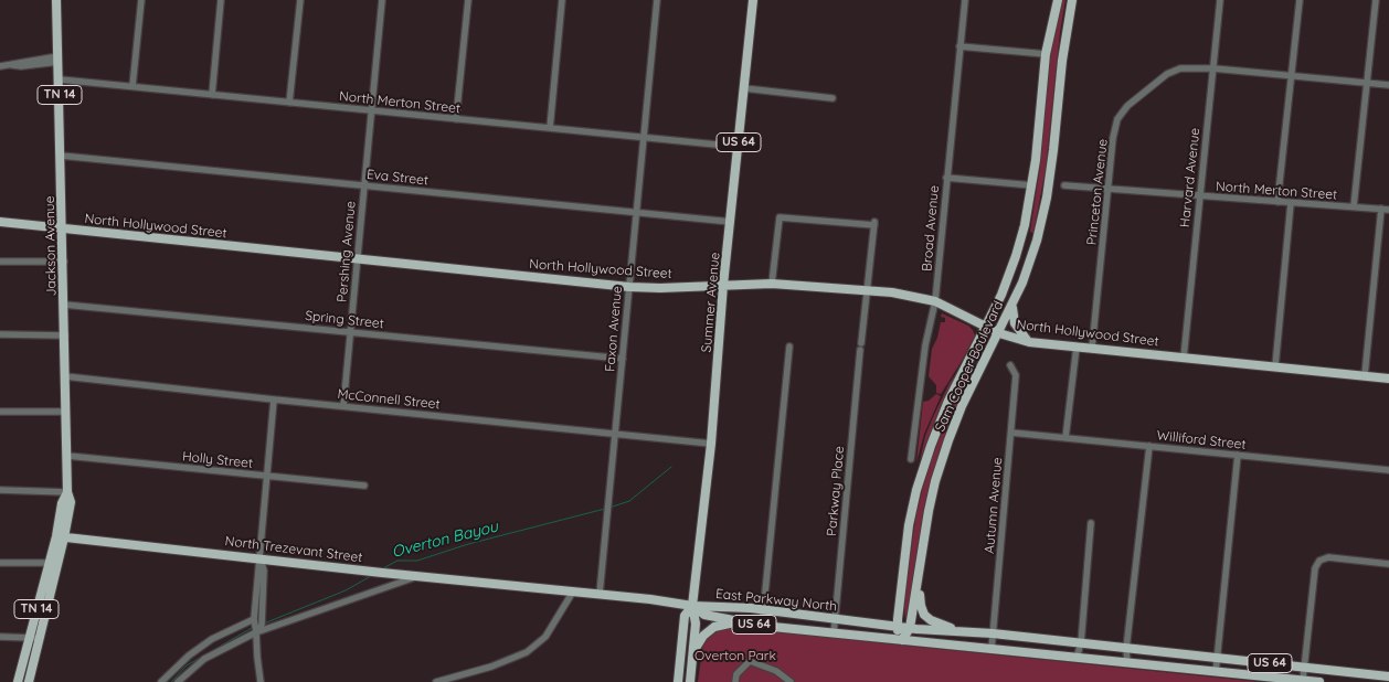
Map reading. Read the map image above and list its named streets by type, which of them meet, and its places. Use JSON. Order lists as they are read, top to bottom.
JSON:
{
  "streets": {
    "main road": [
      "TN 14",
      "US 64",
      "North Hollywood Street",
      "Jackson Avenue",
      "Summer Avenue",
      "Sam Cooper Boulevard",
      "North Trezevant Street",
      "East Parkway North"
    ],
    "street": [
      "North Merton Street",
      "Eva Street",
      "Harvard Avenue",
      "Princeton Avenue",
      "Broad Avenue",
      "Pershing Avenue",
      "Spring Street",
      "Faxon Avenue",
      "McConnell Street",
      "Williford Street",
      "Holly Street",
      "Parkway Place",
      "Autumn Avenue"
    ]
  },
  "crossings": [
    ["North Merton Street", "Harvard Avenue"],
    ["North Merton Street", "Princeton Avenue"],
    ["North Merton Street", "Jackson Avenue"],
    ["North Merton Street", "Pershing Avenue"],
    ["North Merton Street", "Summer Avenue"],
    ["North Merton Street", "Faxon Avenue"],
    ["Eva Street", "Jackson Avenue"],
    ["Eva Street", "Pershing Avenue"],
    ["Eva Street", "Summer Avenue"],
    ["Eva Street", "Faxon Avenue"],
    ["Harvard Avenue", "Princeton Avenue"],
    ["Harvard Avenue", "North Hollywood Street"],
    ["Princeton Avenue", "North Hollywood Street"],
    ["North Hollywood Street", "Broad Avenue"],
    ["North Hollywood Street", "Jackson Avenue"],
    ["North Hollywood Street", "Pershing Avenue"],
    ["North Hollywood Street", "Summer Avenue"],
    ["North Hollywood Street", "Faxon Avenue"],
    ["North Hollywood Street", "Sam Cooper Boulevard"],
    ["North Hollywood Street", "Parkway Place"],
    ["Jackson Avenue", "Spring Street"],
    ["Jackson Avenue", "McConnell Street"],
    ["Jackson Avenue", "Holly Street"],
    ["Jackson Avenue", "North Trezevant Street"],
    ["Pershing Avenue", "Spring Street"],
    ["Pershing Avenue", "McConnell Street"],
    ["Summer Avenue", "McConnell Street"],
    ["Summer Avenue", "North Trezevant Street"],
    ["Summer Avenue", "East Parkway North"],
    ["Spring Street", "Faxon Avenue"],
    ["Faxon Avenue", "McConnell Street"],
    ["Faxon Avenue", "North Trezevant Street"],
    ["Sam Cooper Boulevard", "East Parkway North"],
    ["Williford Street", "Autumn Avenue"],
    ["Parkway Place", "East Parkway North"],
    ["Autumn Avenue", "East Parkway North"],
    ["North Trezevant Street", "East Parkway North"]
  ],
  "water": ["Overton Bayou"],
  "parks": ["Overton Park"]
}
